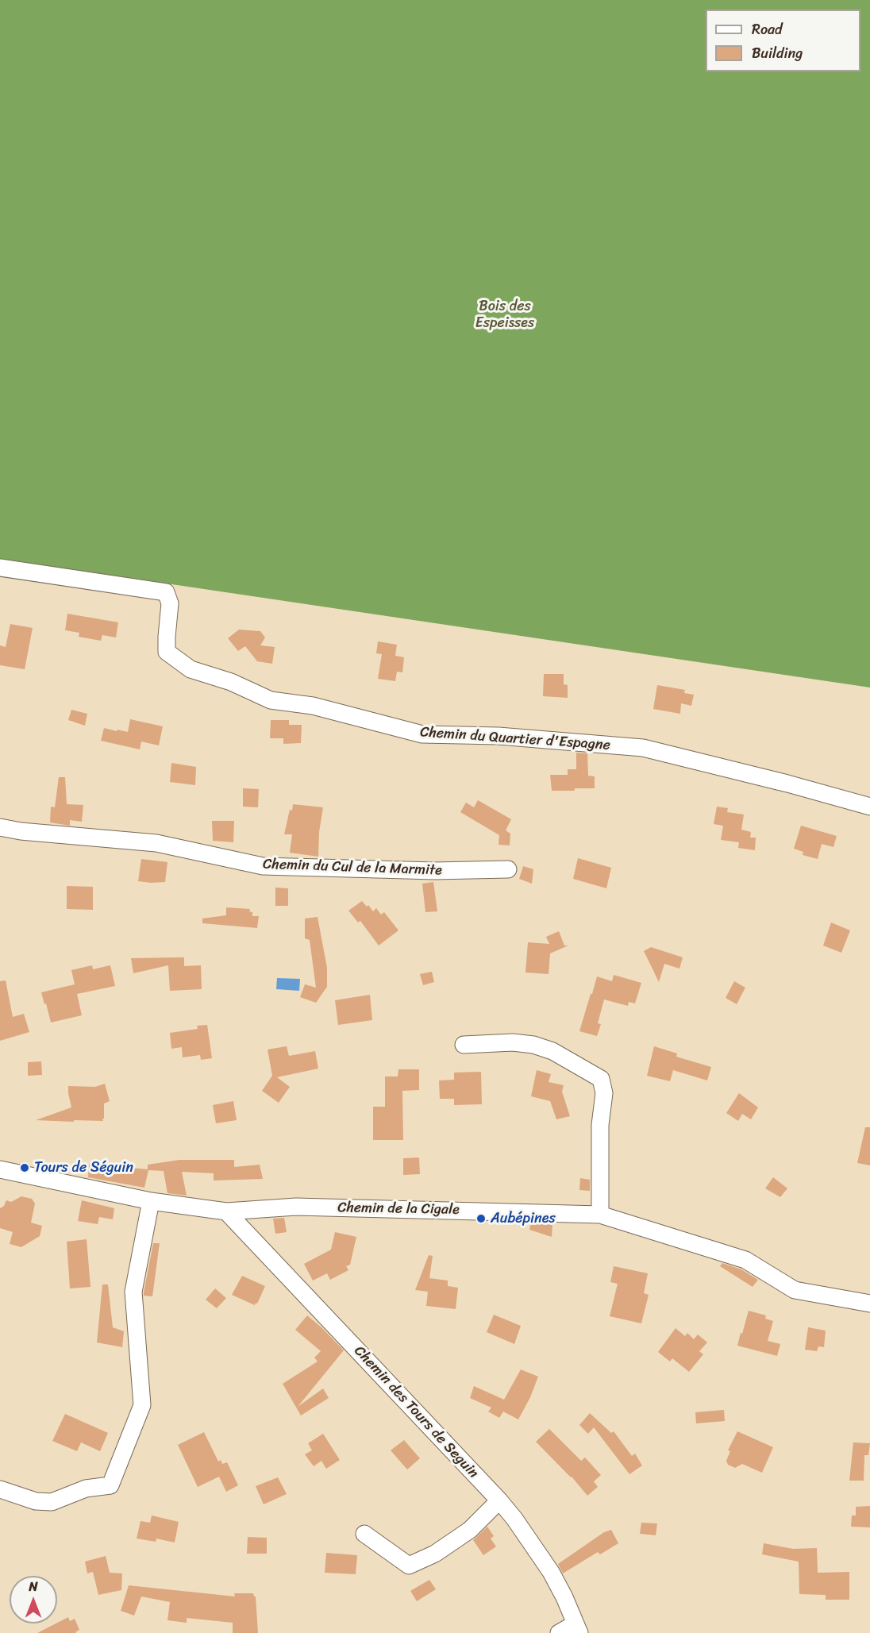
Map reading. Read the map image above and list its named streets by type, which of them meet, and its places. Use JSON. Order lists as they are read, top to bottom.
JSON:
{
  "streets": {
    "street": [
      "Chemin du Quartier d'Espagne",
      "Chemin du Cul de la Marmite",
      "Chemin de la Cigale",
      "Chemin des Tours de Seguin"
    ]
  },
  "crossings": [
    ["Chemin de la Cigale", "Chemin des Tours de Seguin"]
  ],
  "parks": ["Bois des Espeisses"],
  "places": ["Tours de Séguin", "Aubépines"],
  "legend": ["Road", "Building"],
  "north": "top"
}
